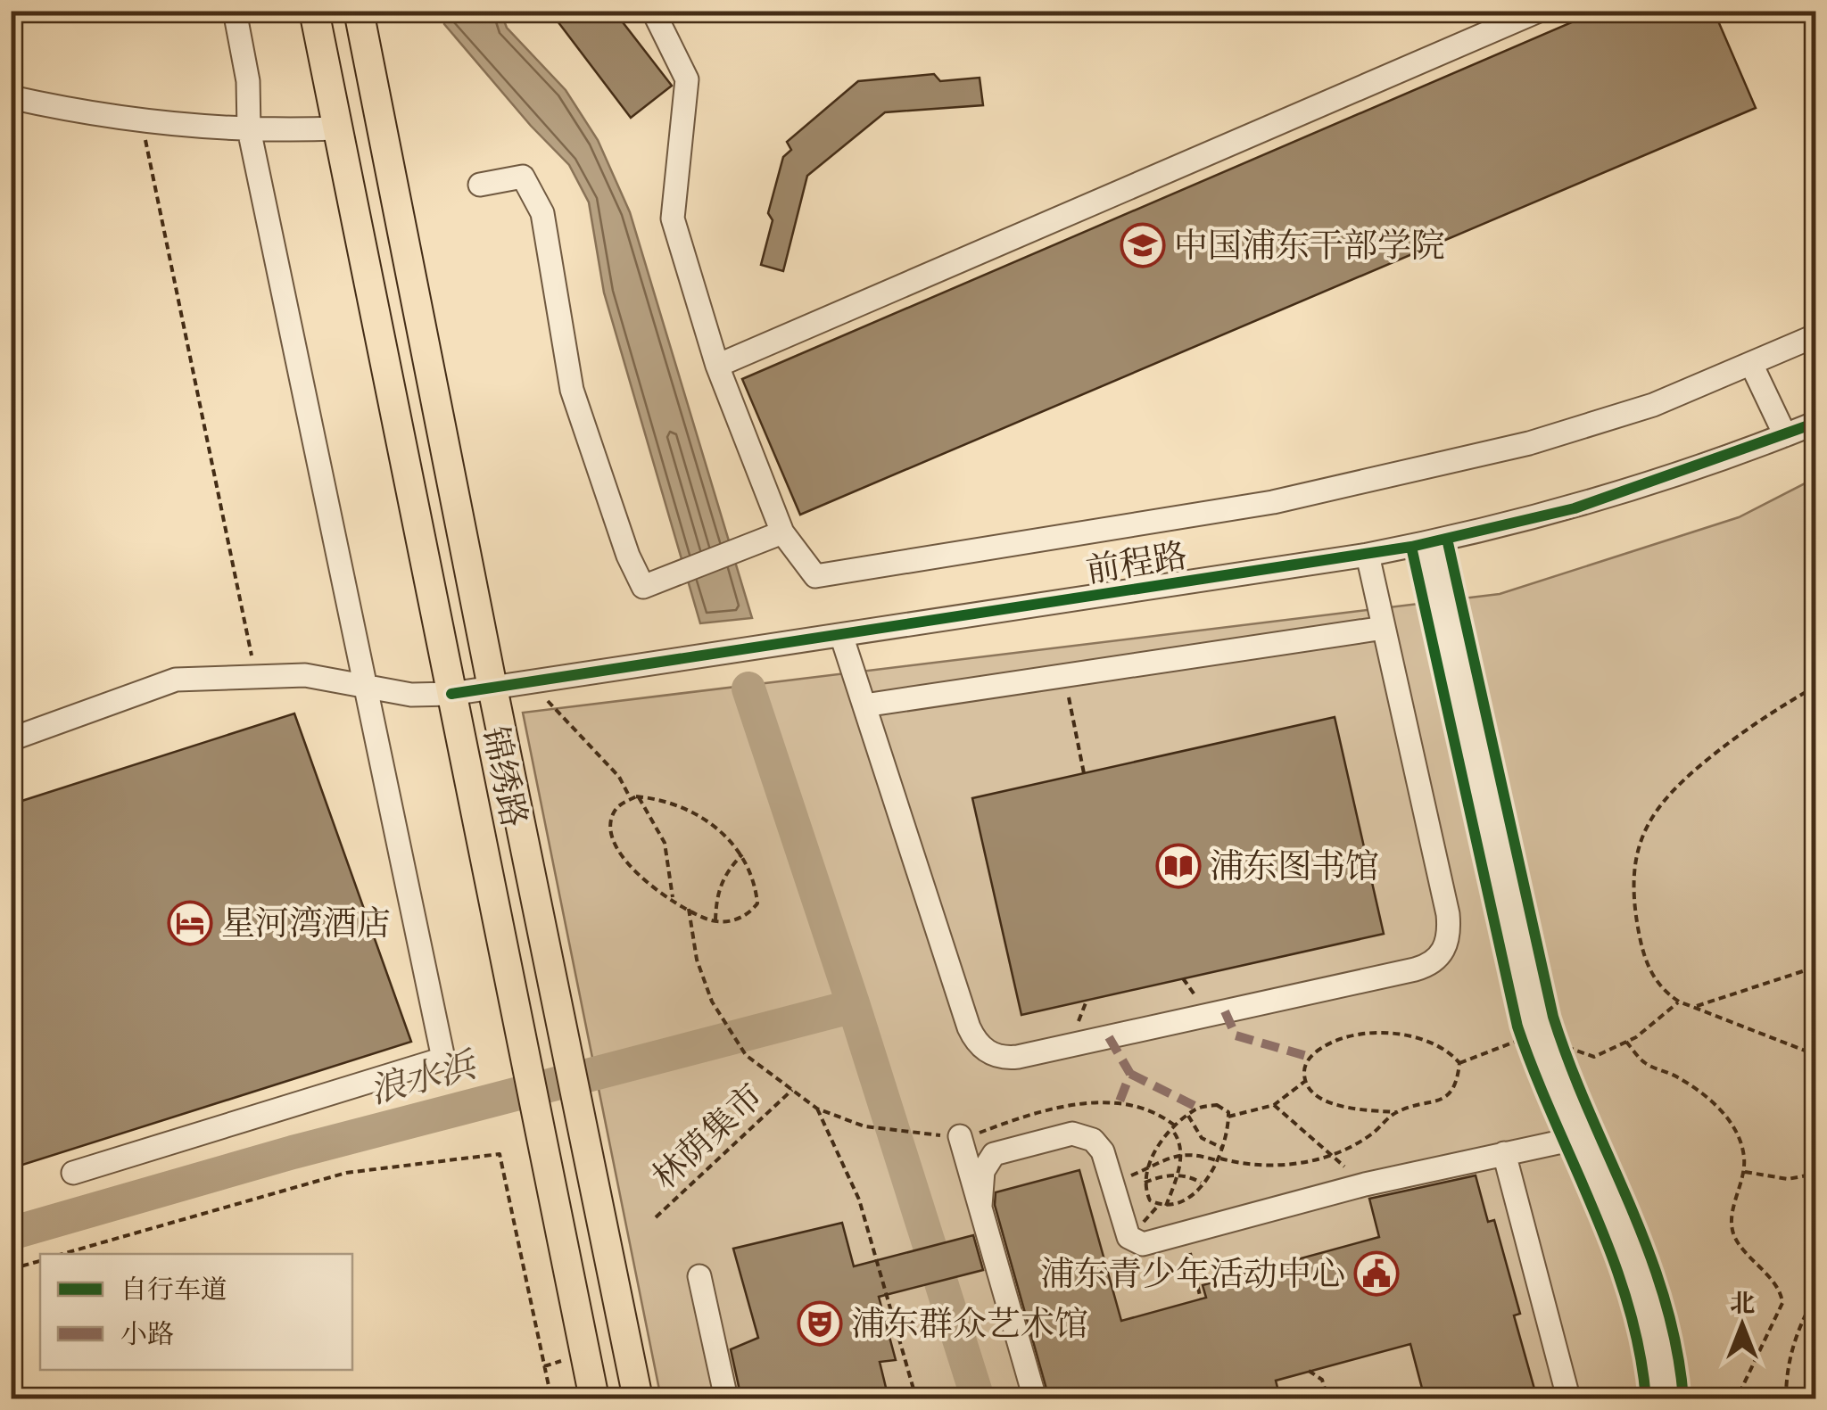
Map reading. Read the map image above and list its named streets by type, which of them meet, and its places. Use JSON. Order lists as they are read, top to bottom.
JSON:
{
  "streets": {
    "main road": ["锦绣路"],
    "street": ["前程路"],
    "path": ["林荫集市"]
  },
  "crossings": [
    ["前程路", "锦绣路"]
  ],
  "water": ["浪水浜"],
  "places": {
    "school or university": ["中国浦东干部学院"],
    "library": ["浦东图书馆"],
    "hotel": ["星河湾酒店"],
    "public building": ["浦东青少年活动中心"],
    "theatre": ["浦东群众艺术馆"]
  },
  "legend": ["自行车道", "小路"],
  "north": "top"
}
